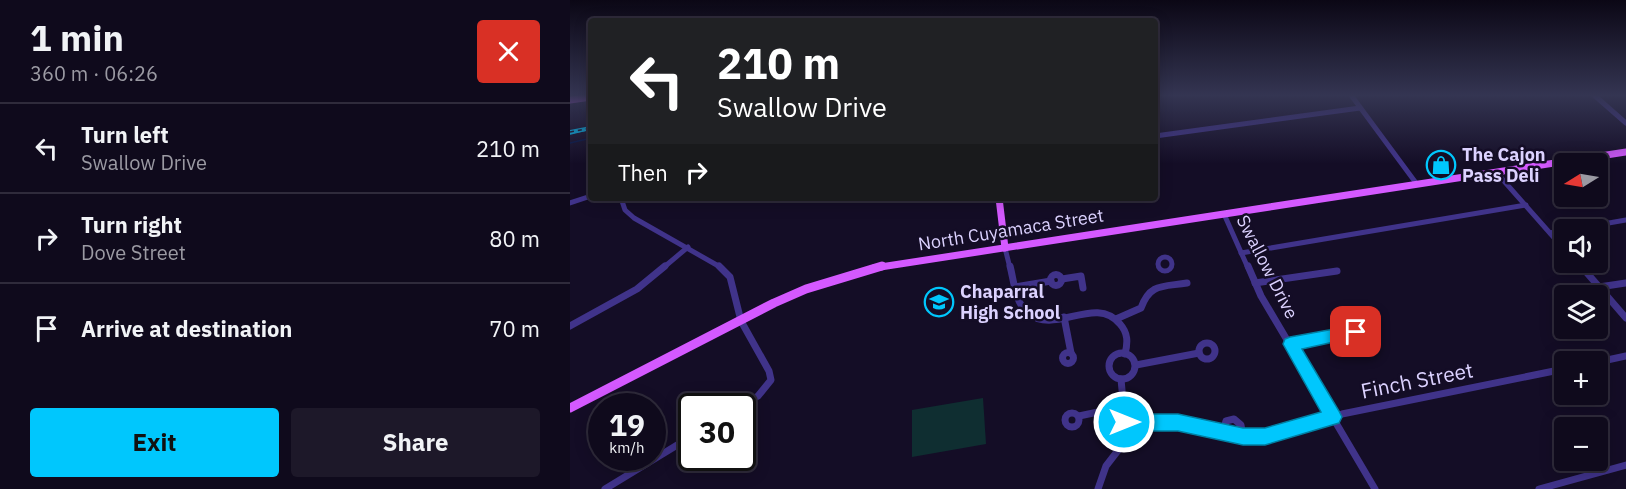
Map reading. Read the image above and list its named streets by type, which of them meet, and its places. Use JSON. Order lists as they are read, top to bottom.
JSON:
{
  "streets": {
    "main road": ["North Cuyamaca Street"],
    "street": ["Swallow Drive", "Finch Street"]
  },
  "crossings": [
    ["North Cuyamaca Street", "Swallow Drive"],
    ["Swallow Drive", "Finch Street"]
  ],
  "places": {
    "shop": ["The Cajon Pass Deli"],
    "school or university": ["Chaparral High School"]
  },
  "north": "left",
  "page": {
    "heading": ["1 min", "360 m · 06:26"],
    "turn": ["210 m", "Swallow Drive"],
    "list": [
      {
        "name": "Turn left",
        "note": "Swallow Drive",
        "value": "210 m"
      },
      {
        "name": "Turn right",
        "note": "Dove Street",
        "value": "80 m"
      },
      {
        "name": "Arrive at destination",
        "value": "70 m"
      }
    ],
    "then": "Then",
    "map_buttons": ["+", "−"],
    "speed": "19 km/h",
    "limit": "30",
    "buttons": ["Exit", "Share"]
  }
}
